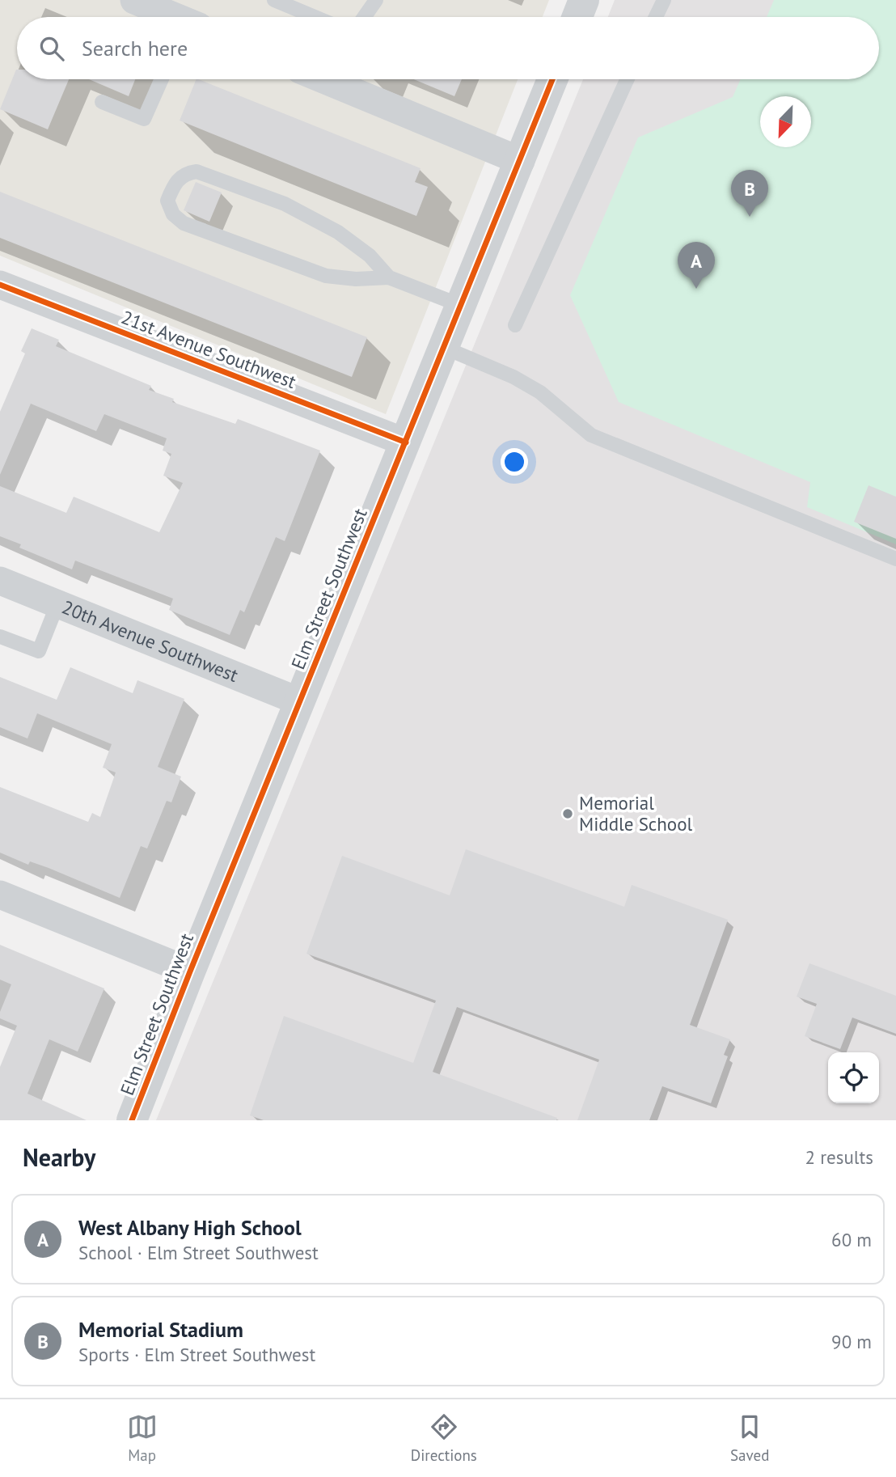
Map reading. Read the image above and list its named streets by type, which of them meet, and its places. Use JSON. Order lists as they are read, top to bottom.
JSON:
{
  "streets": {
    "street": ["21st Avenue Southwest", "Elm Street Southwest", "20th Avenue Southwest"]
  },
  "crossings": [
    ["21st Avenue Southwest", "Elm Street Southwest"],
    ["Elm Street Southwest", "20th Avenue Southwest"]
  ],
  "places": ["Memorial Middle School"],
  "north": "bottom left",
  "page": {
    "search": "Search here",
    "pins": ["B", "A"],
    "heading": ["Nearby", "2 results"],
    "list": [
      {
        "mark": "A",
        "name": "West Albany High School",
        "note": "School · Elm Street Southwest",
        "value": "60 m"
      },
      {
        "mark": "B",
        "name": "Memorial Stadium",
        "note": "Sports · Elm Street Southwest",
        "value": "90 m"
      }
    ],
    "nav": ["Map", "Directions", "Saved"]
  }
}
